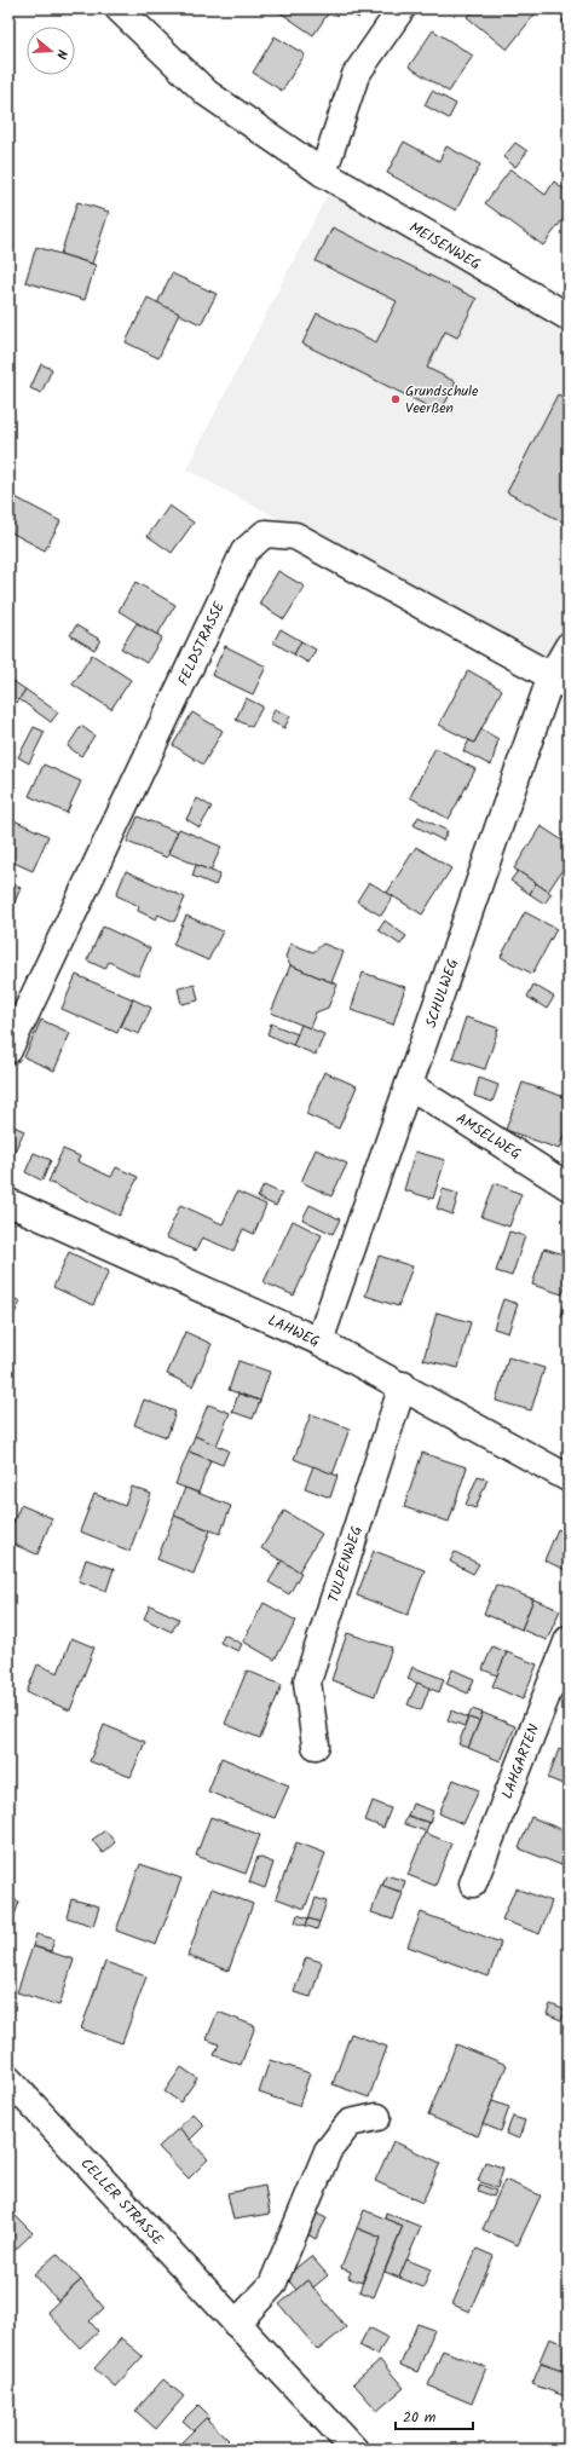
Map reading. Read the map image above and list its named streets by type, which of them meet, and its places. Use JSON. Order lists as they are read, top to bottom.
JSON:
{
  "streets": {
    "street": [
      "MEISENWEG",
      "FELDSTRASSE",
      "SCHULWEG",
      "AMSELWEG",
      "LAHWEG",
      "TULPENWEG",
      "LAHGARTEN",
      "CELLER STRASSE"
    ]
  },
  "crossings": [
    ["FELDSTRASSE", "SCHULWEG"],
    ["SCHULWEG", "AMSELWEG"],
    ["SCHULWEG", "LAHWEG"],
    ["LAHWEG", "TULPENWEG"]
  ],
  "places": ["Grundschule Veerßen"],
  "scale_bar": "20 m",
  "north": "right"
}
